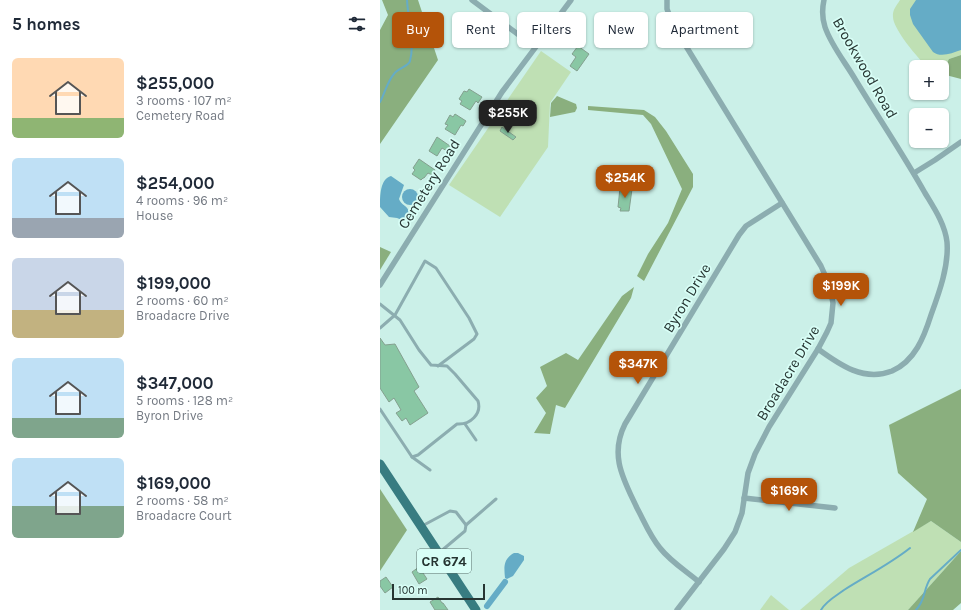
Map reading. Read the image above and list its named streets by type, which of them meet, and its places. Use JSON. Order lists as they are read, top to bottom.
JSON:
{
  "streets": {
    "main road": ["CR 674"],
    "street": [
      "Brookwood Road",
      "Cemetery Road",
      "Byron Drive",
      "Broadacre Drive"
    ]
  },
  "crossings": [
    ["Brookwood Road", "Broadacre Drive"],
    ["Byron Drive", "Broadacre Drive"]
  ],
  "scale_bar": "100 m",
  "page": {
    "heading": "5 homes",
    "chip": [
      "Buy",
      "Rent",
      "Filters",
      "New",
      "Apartment"
    ],
    "list": [
      {
        "name": "$255,000",
        "note": "3 rooms · 107 m² · Cemetery Road"
      },
      {
        "name": "$254,000",
        "note": "4 rooms · 96 m² · House"
      },
      {
        "name": "$199,000",
        "note": "2 rooms · 60 m² · Broadacre Drive"
      },
      {
        "name": "$347,000",
        "note": "5 rooms · 128 m² · Byron Drive"
      },
      {
        "name": "$169,000",
        "note": "2 rooms · 58 m² · Broadacre Court"
      }
    ],
    "map_buttons": ["+", "−"],
    "price": [
      "$255K",
      "$254K",
      "$199K",
      "$347K",
      "$169K"
    ],
    "scale": "100 m"
  }
}
